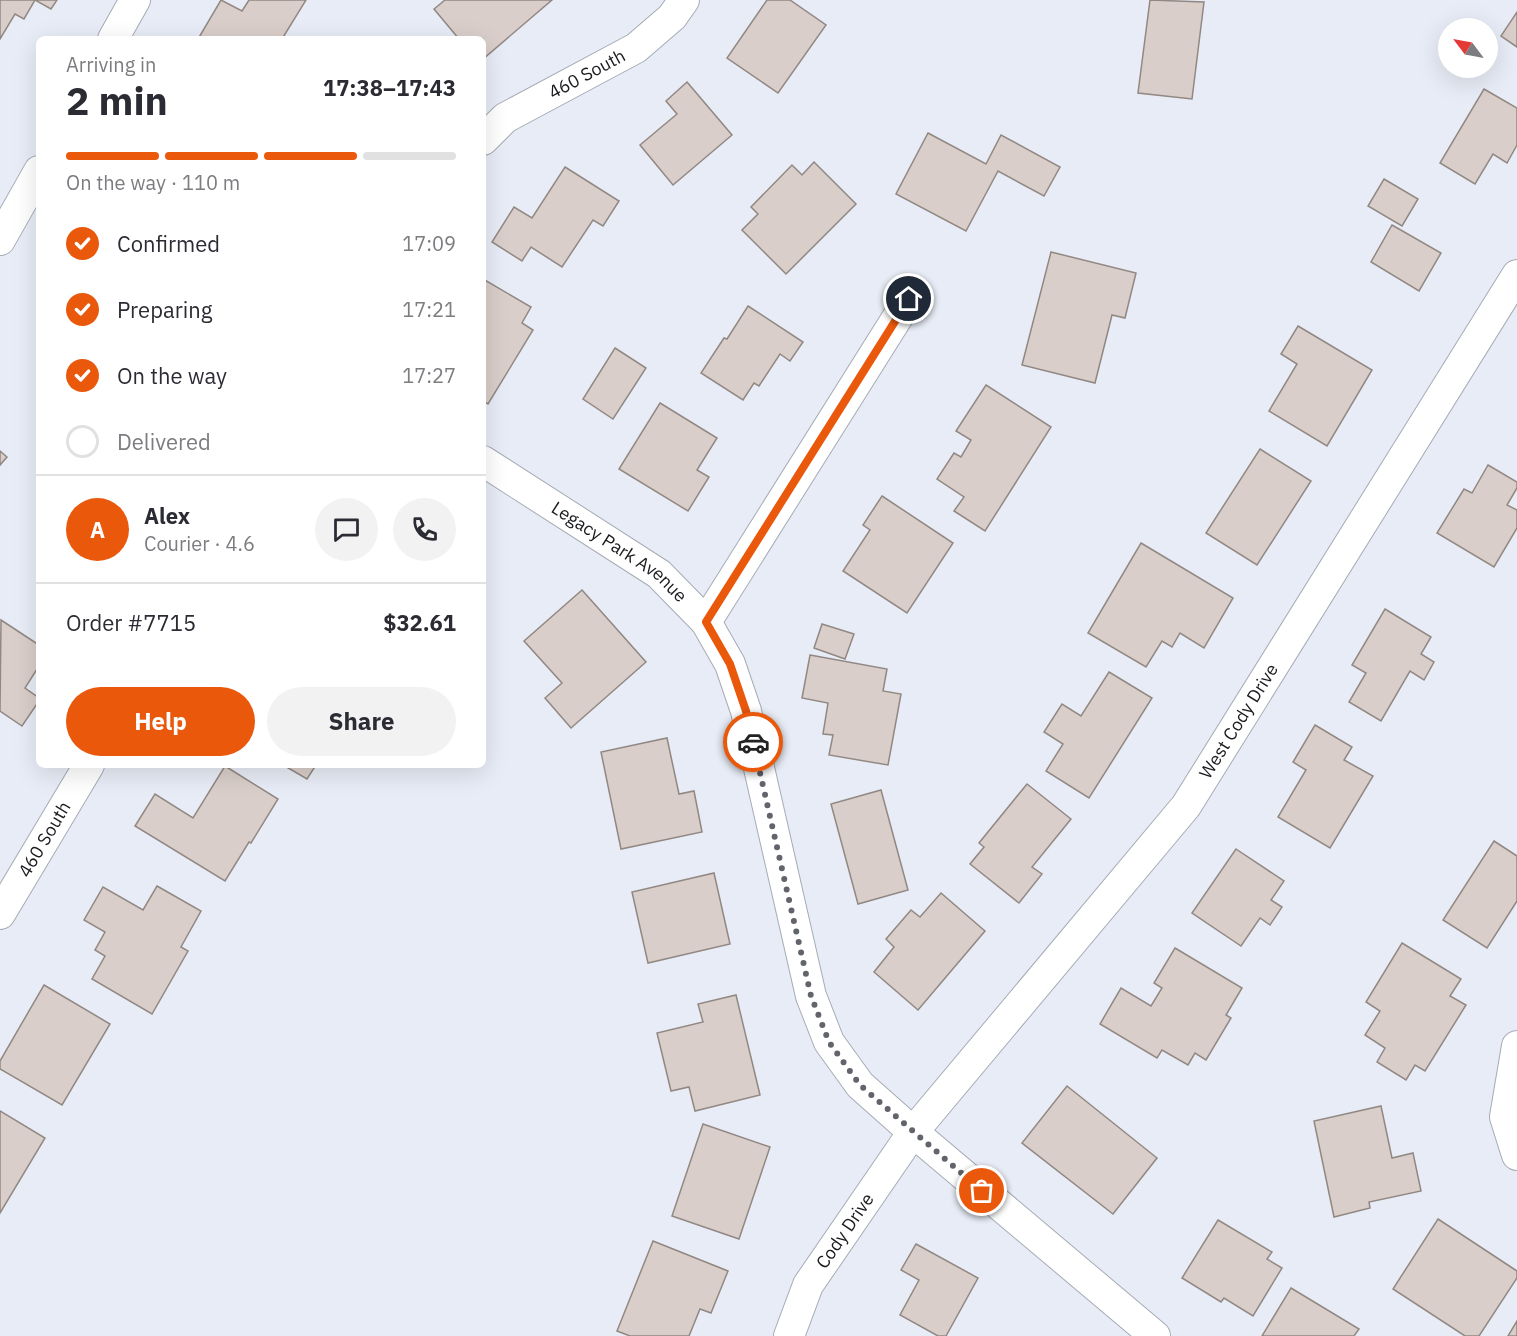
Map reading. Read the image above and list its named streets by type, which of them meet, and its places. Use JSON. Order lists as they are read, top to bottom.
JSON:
{
  "streets": {
    "street": [
      "460 South",
      "Legacy Park Avenue",
      "West Cody Drive",
      "Cody Drive"
    ]
  },
  "crossings": [
    ["Legacy Park Avenue", "West Cody Drive"],
    ["Legacy Park Avenue", "Cody Drive"],
    ["West Cody Drive", "Cody Drive"]
  ],
  "north": "top left",
  "page": {
    "heading": ["2 min", "Arriving in", "17:38–17:43"],
    "panel": [
      "Alex",
      "Courier · 4.6",
      "Order #7715",
      "$32.61"
    ],
    "bar": "On the way · 110 m",
    "list": [
      ["Confirmed", "17:09"],
      ["Preparing", "17:21"],
      ["On the way", "17:27"],
      "Delivered"
    ],
    "round": "A",
    "buttons": ["Help", "Share"]
  }
}
